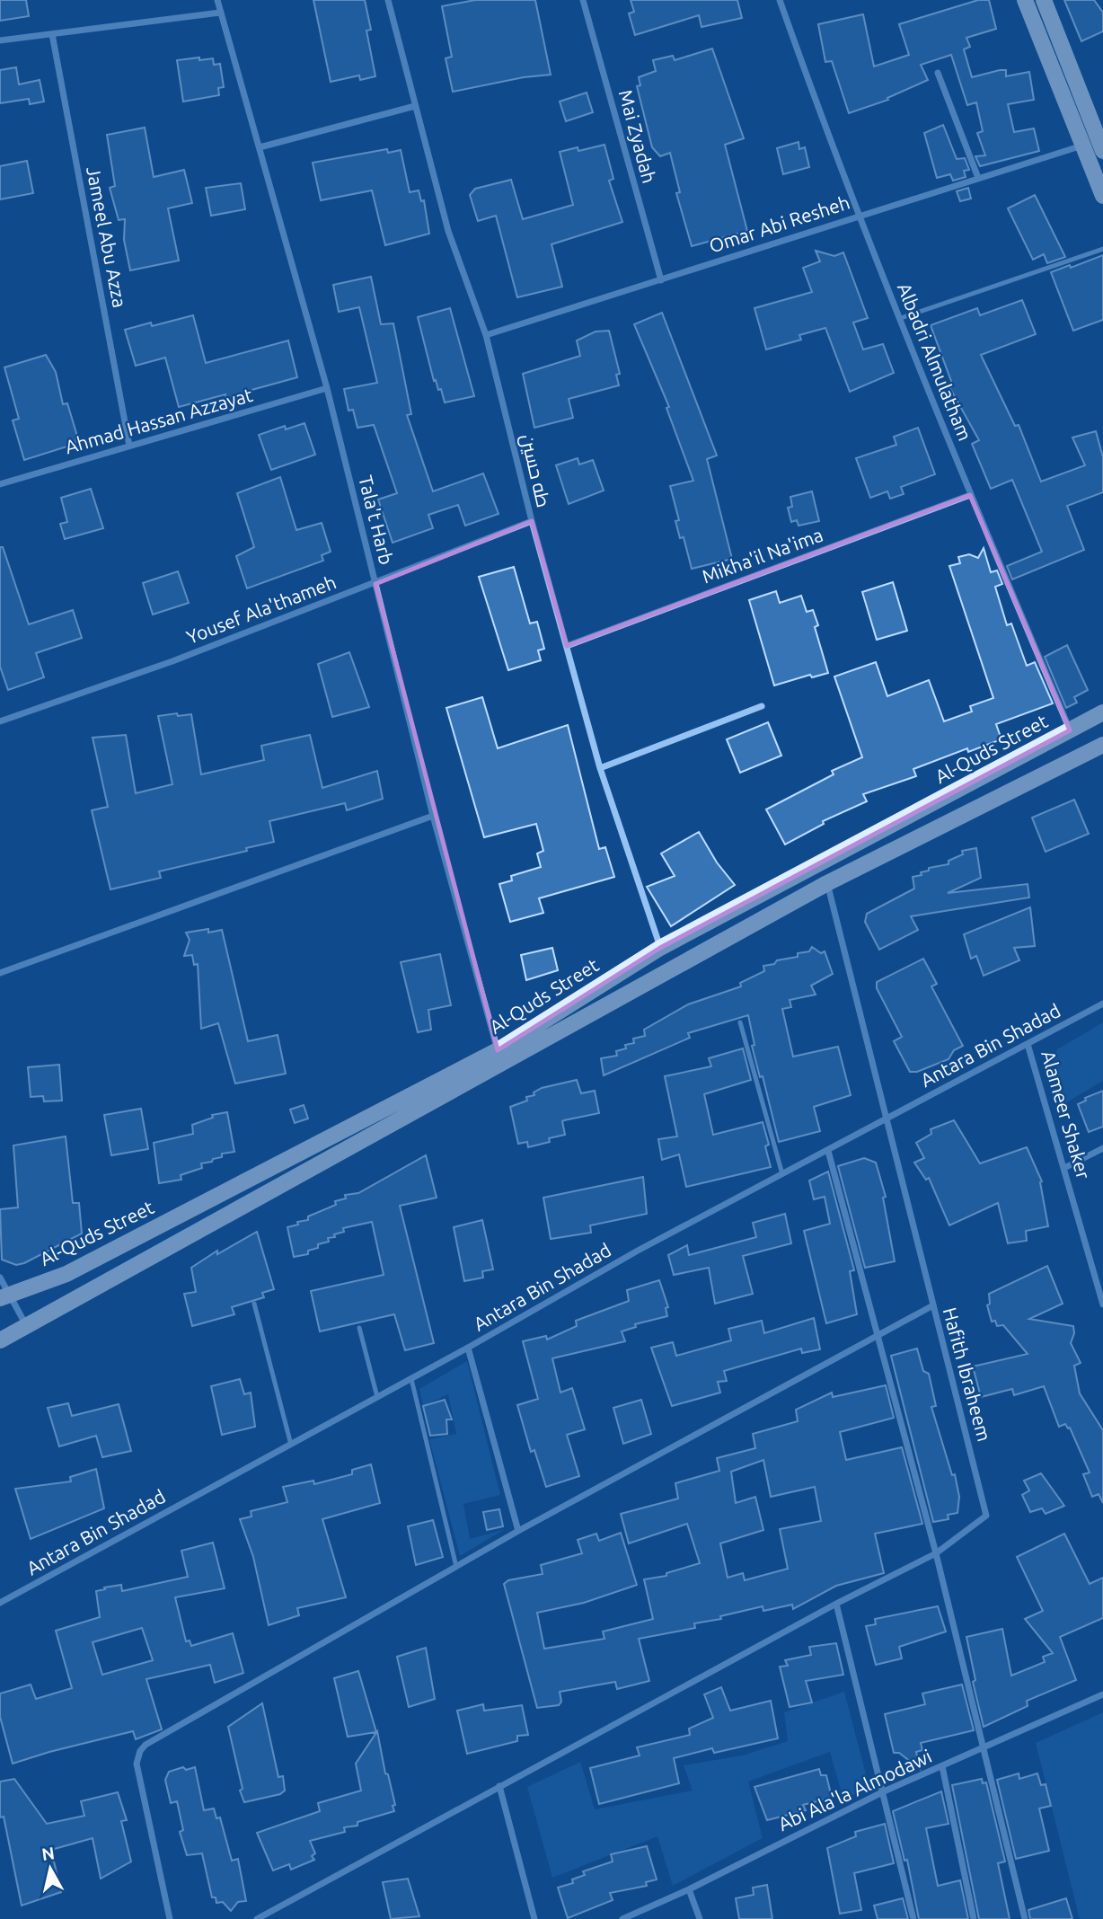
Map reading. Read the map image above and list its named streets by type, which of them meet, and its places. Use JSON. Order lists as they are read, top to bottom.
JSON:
{
  "streets": {
    "main road": ["Al-Quds Street"],
    "street": [
      "Mai Zyadah",
      "Omar Abi Resheh",
      "Jameel Abu Azza",
      "Albadri Almulatham",
      "Ahmad Hassan Azzayat",
      "طه حسين",
      "Tala't Harb",
      "Mikha'il Na'ima",
      "Yousef Ala'thameh",
      "Antara Bin Shadad",
      "Alameer Shaker",
      "Hafith Ibraheem",
      "Abi Ala'la Almodawi"
    ]
  },
  "crossings": [
    ["Mai Zyadah", "Omar Abi Resheh"],
    ["Omar Abi Resheh", "Albadri Almulatham"],
    ["Omar Abi Resheh", "طه حسين"],
    ["Jameel Abu Azza", "Ahmad Hassan Azzayat"],
    ["Albadri Almulatham", "Mikha'il Na'ima"],
    ["Albadri Almulatham", "Al-Quds Street"],
    ["Ahmad Hassan Azzayat", "Tala't Harb"],
    ["طه حسين", "Mikha'il Na'ima"],
    ["طه حسين", "Yousef Ala'thameh"],
    ["طه حسين", "Al-Quds Street"],
    ["Tala't Harb", "Yousef Ala'thameh"],
    ["Tala't Harb", "Al-Quds Street"],
    ["Antara Bin Shadad", "Alameer Shaker"],
    ["Antara Bin Shadad", "Hafith Ibraheem"]
  ],
  "north": "top"
}
